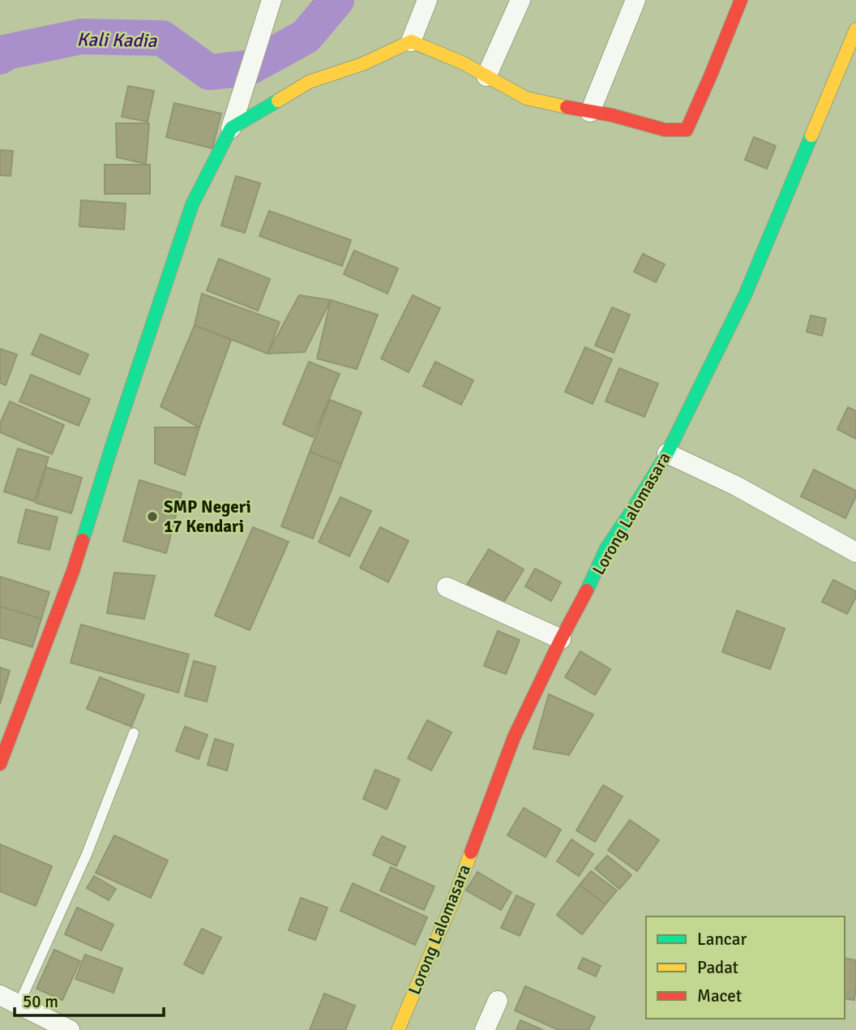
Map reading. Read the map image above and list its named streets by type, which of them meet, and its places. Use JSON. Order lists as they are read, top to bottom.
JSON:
{
  "streets": {
    "street": ["Lorong Lalomasara"]
  },
  "water": ["Kali Kadia"],
  "places": ["SMP Negeri 17 Kendari"],
  "legend": ["Lancar", "Padat", "Macet"],
  "scale_bar": "50 m"
}
